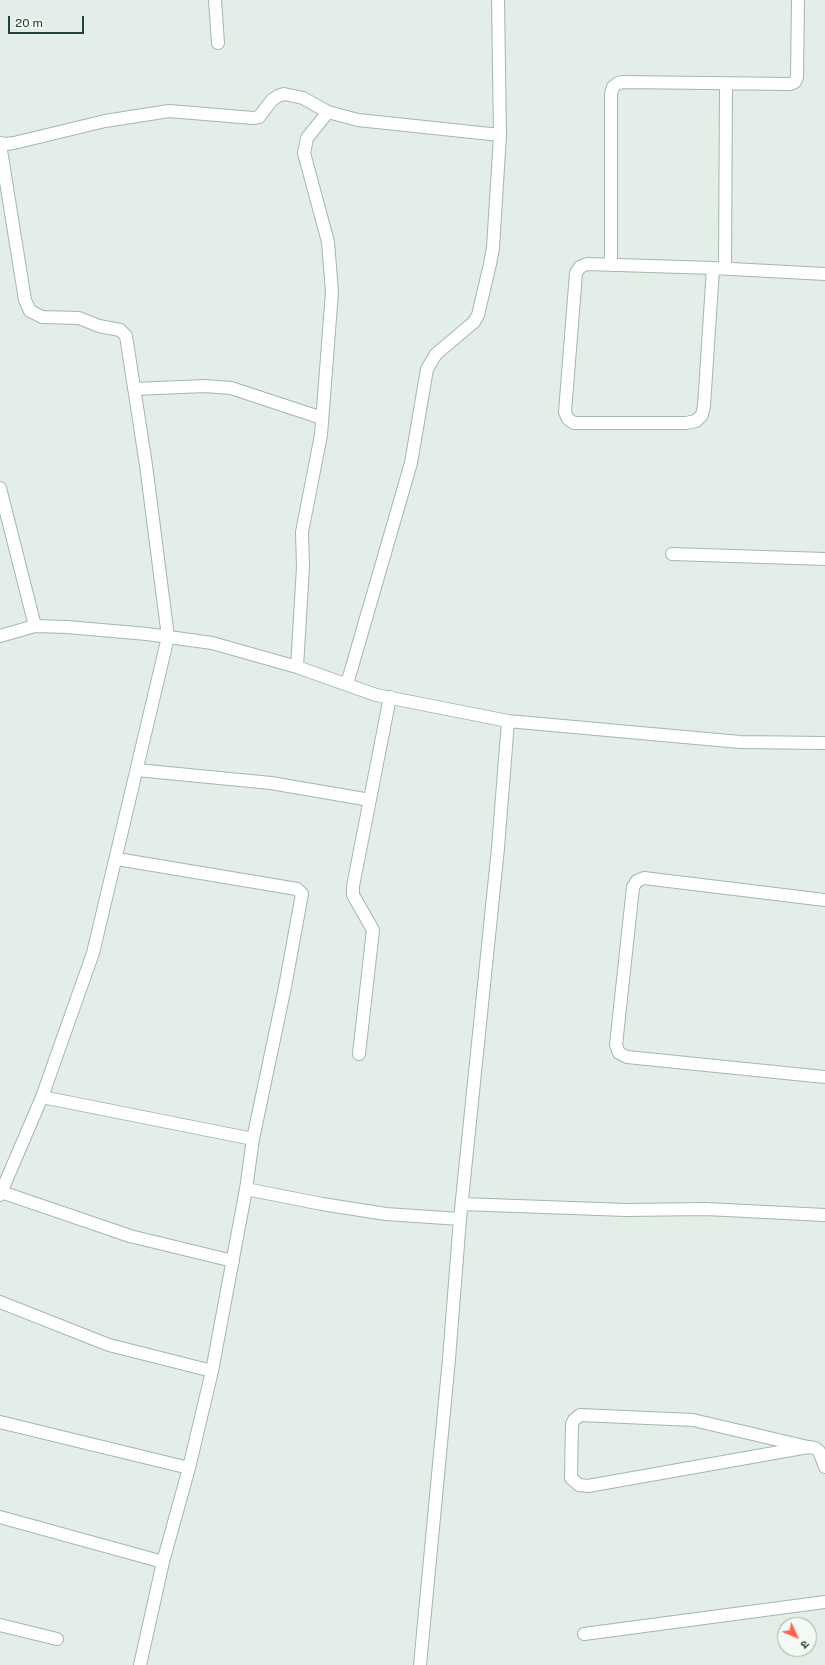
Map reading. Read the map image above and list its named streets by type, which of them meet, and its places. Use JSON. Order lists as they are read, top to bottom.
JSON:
{
  "scale_bar": "20 m",
  "north": "bottom right"
}
